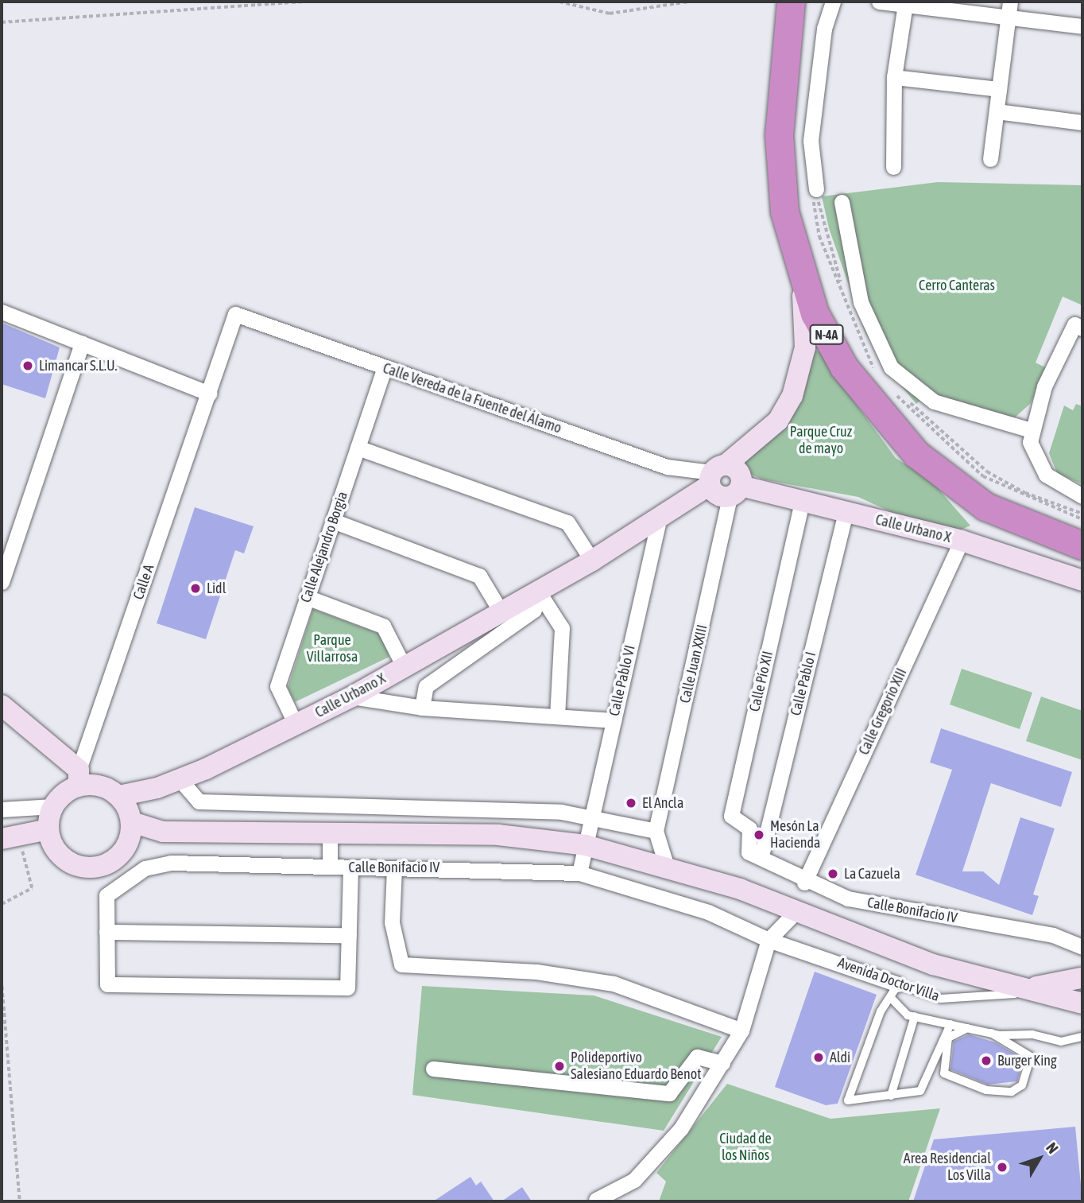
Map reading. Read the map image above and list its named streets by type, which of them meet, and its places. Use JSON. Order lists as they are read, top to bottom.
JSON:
{
  "streets": {
    "highway": ["N-4A"],
    "street": [
      "Calle Vereda de la Fuente del Álamo",
      "Calle Urbano X",
      "Calle Alejandro Borgia",
      "Calle A",
      "Calle Juan XXIII",
      "Calle Pablo VI",
      "Calle Pío XII",
      "Calle Pablo I",
      "Calle Gregorio XIII",
      "Calle Bonifacio IV",
      "Avenida Doctor Villa"
    ]
  },
  "crossings": [
    ["N-4A", "Calle Urbano X"],
    ["Calle Vereda de la Fuente del Álamo", "Calle Urbano X"],
    ["Calle Vereda de la Fuente del Álamo", "Calle Alejandro Borgia"],
    ["Calle Vereda de la Fuente del Álamo", "Calle A"],
    ["Calle Urbano X", "Calle Alejandro Borgia"],
    ["Calle Urbano X", "Calle Juan XXIII"],
    ["Calle Urbano X", "Calle Pablo VI"],
    ["Calle Urbano X", "Calle Pío XII"],
    ["Calle Urbano X", "Calle Pablo I"],
    ["Calle Urbano X", "Calle Gregorio XIII"],
    ["Calle Pablo VI", "Calle Bonifacio IV"],
    ["Calle Pío XII", "Calle Pablo I"],
    ["Calle Pío XII", "Calle Bonifacio IV"],
    ["Calle Pablo I", "Calle Bonifacio IV"],
    ["Calle Gregorio XIII", "Calle Bonifacio IV"],
    ["Calle Bonifacio IV", "Avenida Doctor Villa"]
  ],
  "parks": [
    "Cerro Canteras",
    "Parque Cruz de mayo",
    "Parque Villarrosa",
    "Ciudad de los Niños"
  ],
  "places": [
    "Limancar S.L.U.",
    "Lidl",
    "El Ancla",
    "Mesón La Hacienda",
    "La Cazuela",
    "Aldi",
    "Burger King",
    "Polideportivo Salesiano Eduardo Benot",
    "Area Residencial Los Villa"
  ],
  "north": "top right"
}
